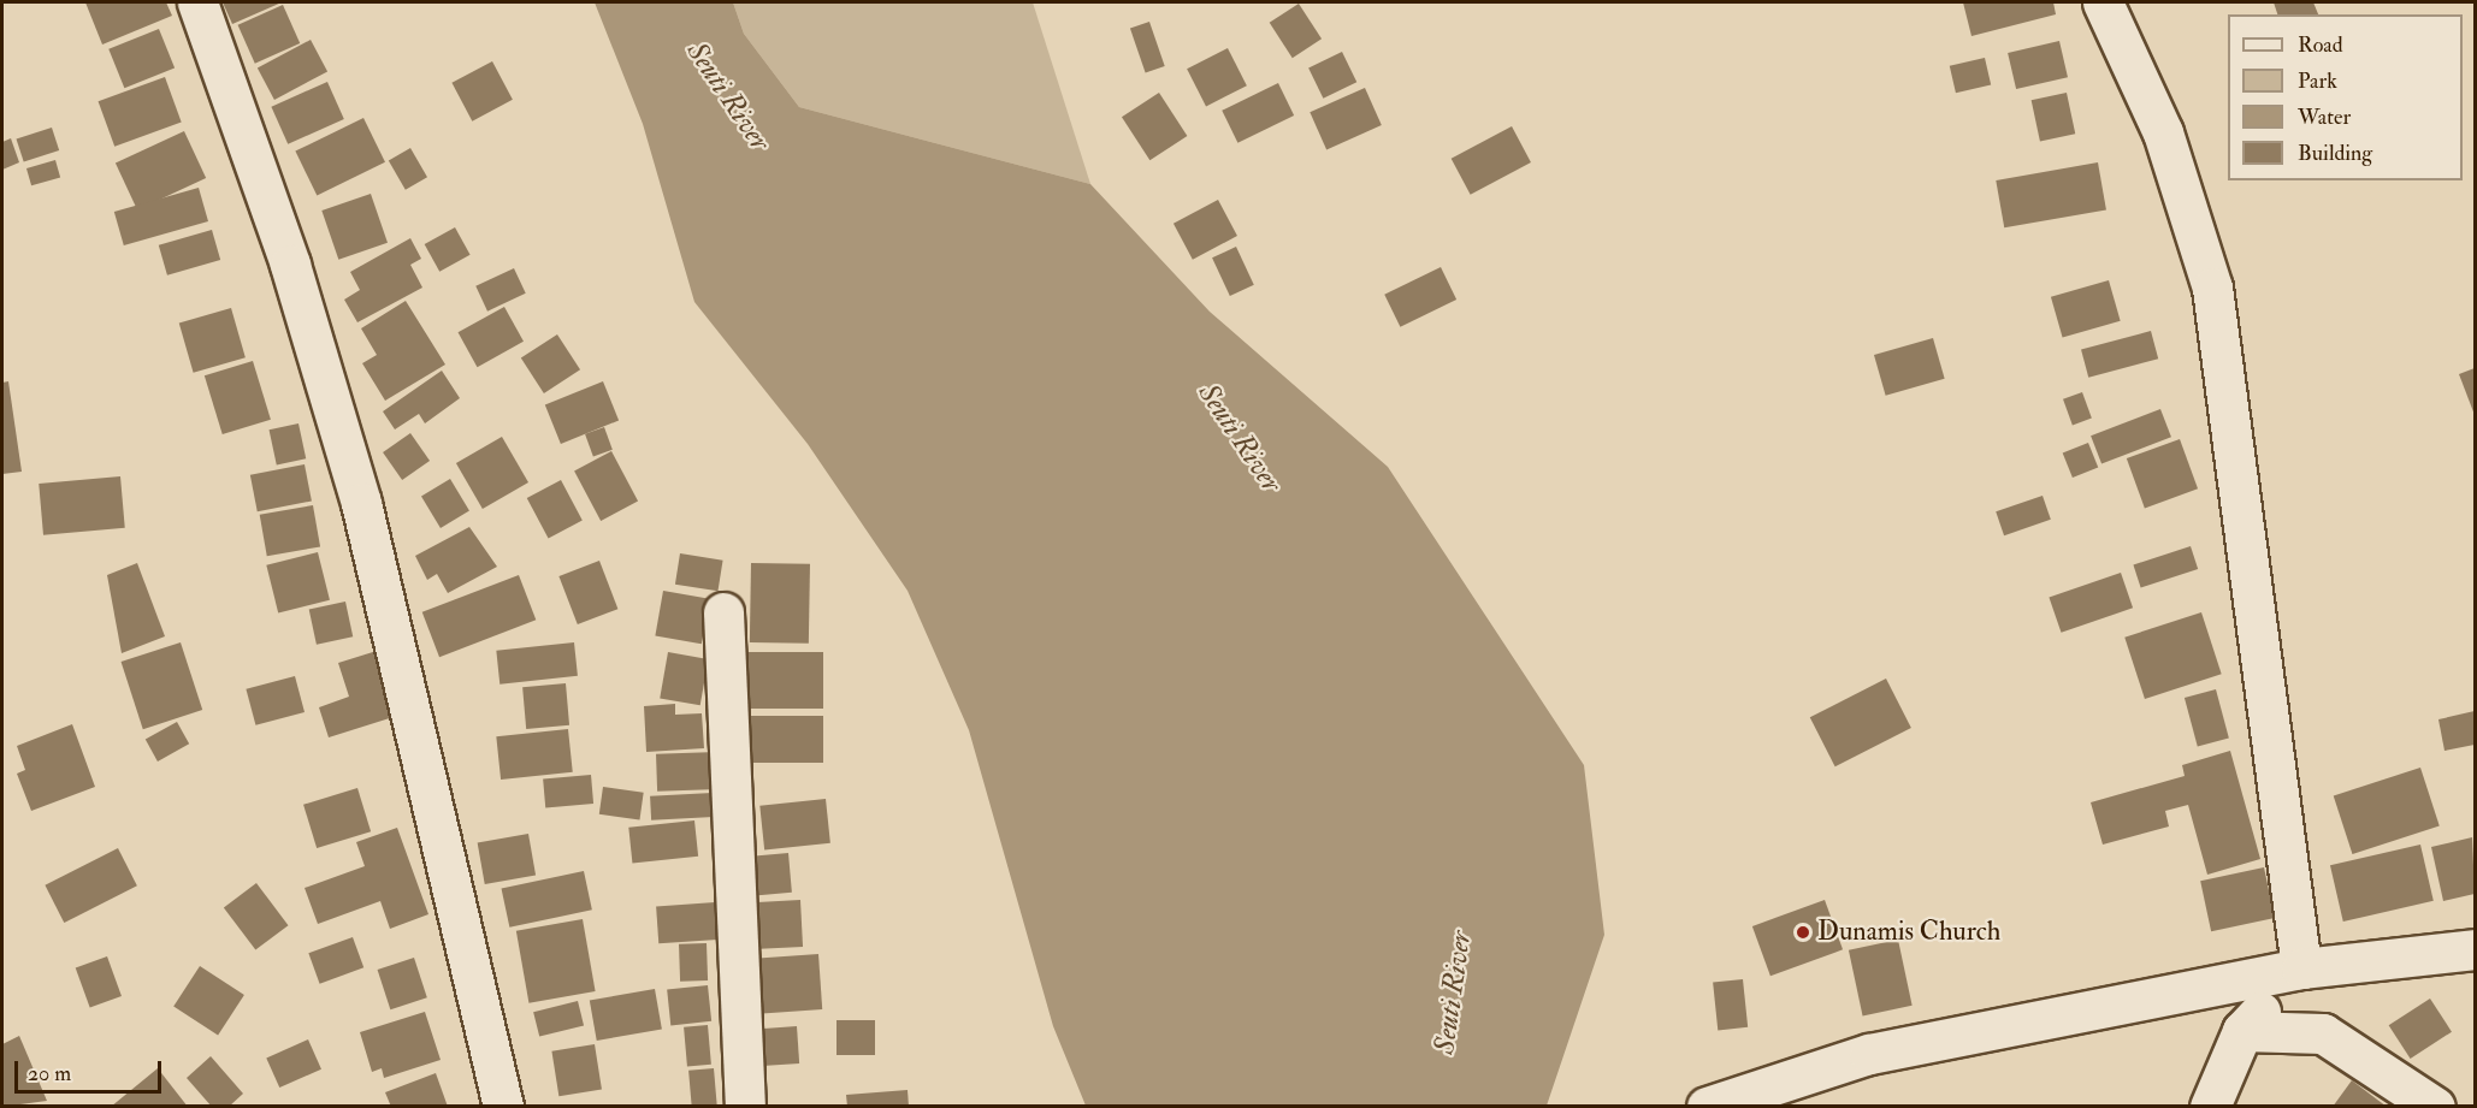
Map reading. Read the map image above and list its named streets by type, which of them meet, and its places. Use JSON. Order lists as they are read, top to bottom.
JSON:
{
  "water": ["Seuti River"],
  "places": ["Dunamis Church"],
  "legend": [
    "Road",
    "Park",
    "Water",
    "Building"
  ],
  "scale_bar": "20 m"
}
